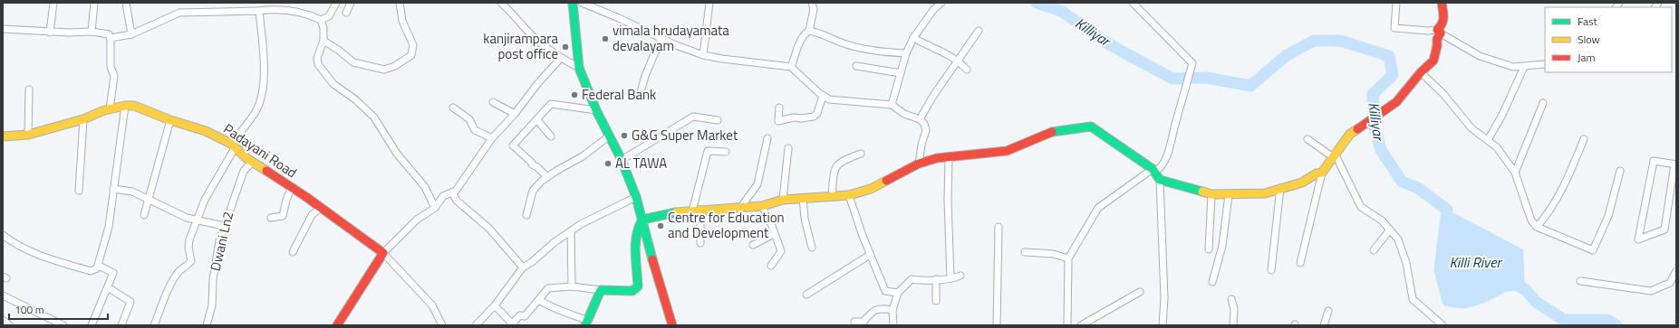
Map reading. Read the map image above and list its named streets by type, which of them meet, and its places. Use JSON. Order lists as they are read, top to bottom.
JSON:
{
  "streets": {
    "street": ["Padayani Road", "Dwani Ln2"]
  },
  "crossings": [
    ["Padayani Road", "Dwani Ln2"]
  ],
  "water": ["Killiyar", "Killi River"],
  "places": [
    "vimala hrudayamata devalayam",
    "kanjirampara post office",
    "Federal Bank",
    "G&G Super Market",
    "AL TAWA",
    "Centre for Education and Development"
  ],
  "legend": ["Fast", "Slow", "Jam"],
  "scale_bar": "100 m"
}
